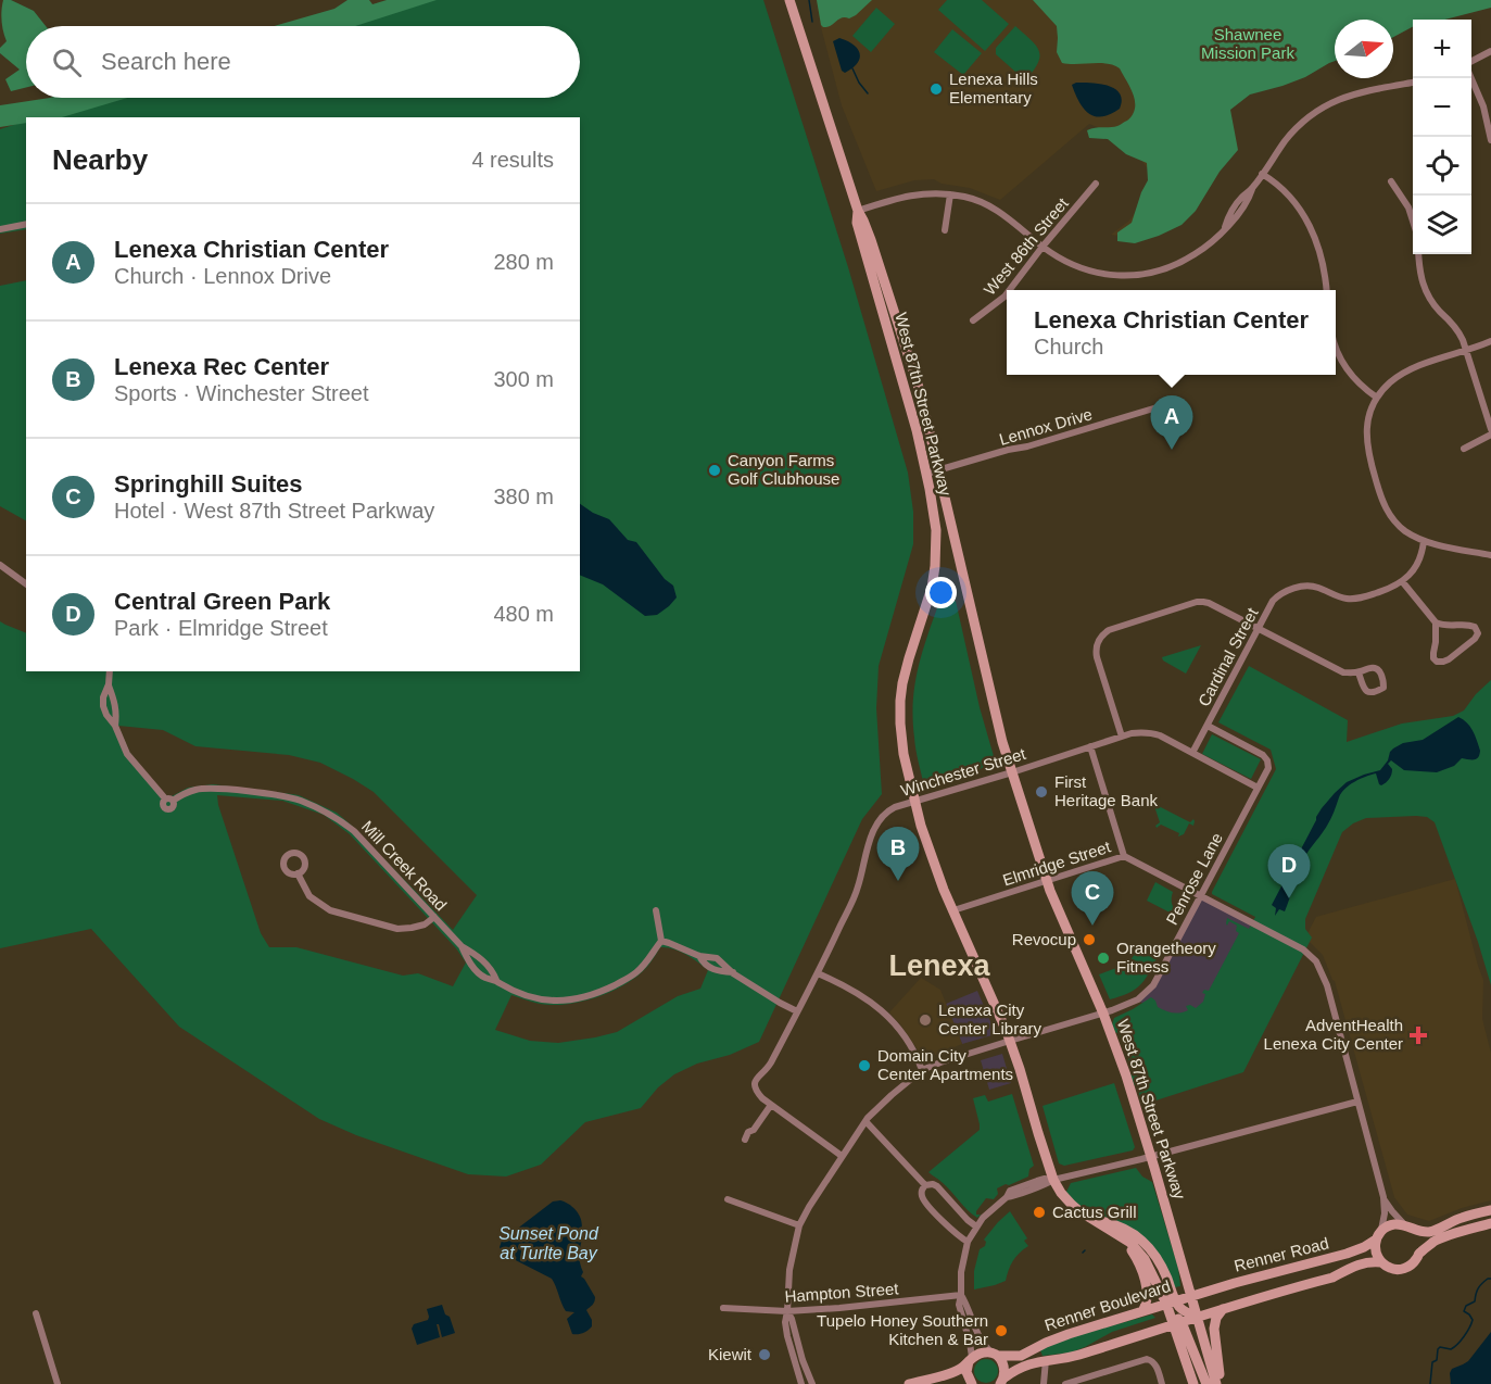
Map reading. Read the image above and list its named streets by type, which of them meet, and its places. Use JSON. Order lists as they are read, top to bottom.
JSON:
{
  "streets": {
    "main road": ["West 87th Street Parkway", "Renner Road", "Renner Boulevard"],
    "street": [
      "West 86th Street",
      "Lennox Drive",
      "Cardinal Street",
      "Winchester Street",
      "Elmridge Street",
      "Mill Creek Road",
      "Penrose Lane",
      "Hampton Street"
    ]
  },
  "crossings": [
    ["West 87th Street Parkway", "Lennox Drive"],
    ["West 87th Street Parkway", "Winchester Street"],
    ["West 87th Street Parkway", "Elmridge Street"],
    ["West 87th Street Parkway", "Penrose Lane"],
    ["West 87th Street Parkway", "Renner Road"],
    ["West 87th Street Parkway", "Hampton Street"],
    ["West 87th Street Parkway", "Renner Boulevard"],
    ["Cardinal Street", "Winchester Street"],
    ["Cardinal Street", "Penrose Lane"],
    ["Winchester Street", "Penrose Lane"],
    ["Elmridge Street", "Penrose Lane"],
    ["Penrose Lane", "Hampton Street"],
    ["Renner Road", "Renner Boulevard"],
    ["Hampton Street", "Renner Boulevard"]
  ],
  "districts": ["Lenexa"],
  "water": ["Sunset Pond at Turlte Bay"],
  "parks": ["Shawnee Mission Park"],
  "places": {
    "other": [
      "Lenexa Hills Elementary",
      "Canyon Farms Golf Clubhouse",
      "First Heritage Bank",
      "Revocup",
      "Orangetheory Fitness",
      "Lenexa City Center Library",
      "Domain City Center Apartments",
      "Cactus Grill",
      "Tupelo Honey Southern Kitchen & Bar",
      "Kiewit"
    ],
    "health": ["AdventHealth Lenexa City Center"]
  },
  "north": "right",
  "page": {
    "map_buttons": ["+", "−"],
    "search": "Search here",
    "heading": ["Nearby", "4 results"],
    "list": [
      {
        "mark": "A",
        "name": "Lenexa Christian Center",
        "note": "Church · Lennox Drive",
        "value": "280 m"
      },
      {
        "mark": "B",
        "name": "Lenexa Rec Center",
        "note": "Sports · Winchester Street",
        "value": "300 m"
      },
      {
        "mark": "C",
        "name": "Springhill Suites",
        "note": "Hotel · West 87th Street Parkway",
        "value": "380 m"
      },
      {
        "mark": "D",
        "name": "Central Green Park",
        "note": "Park · Elmridge Street",
        "value": "480 m"
      }
    ],
    "popup": ["Lenexa Christian Center", "Church"],
    "pins": [
      "A",
      "B",
      "D",
      "C"
    ]
  }
}
